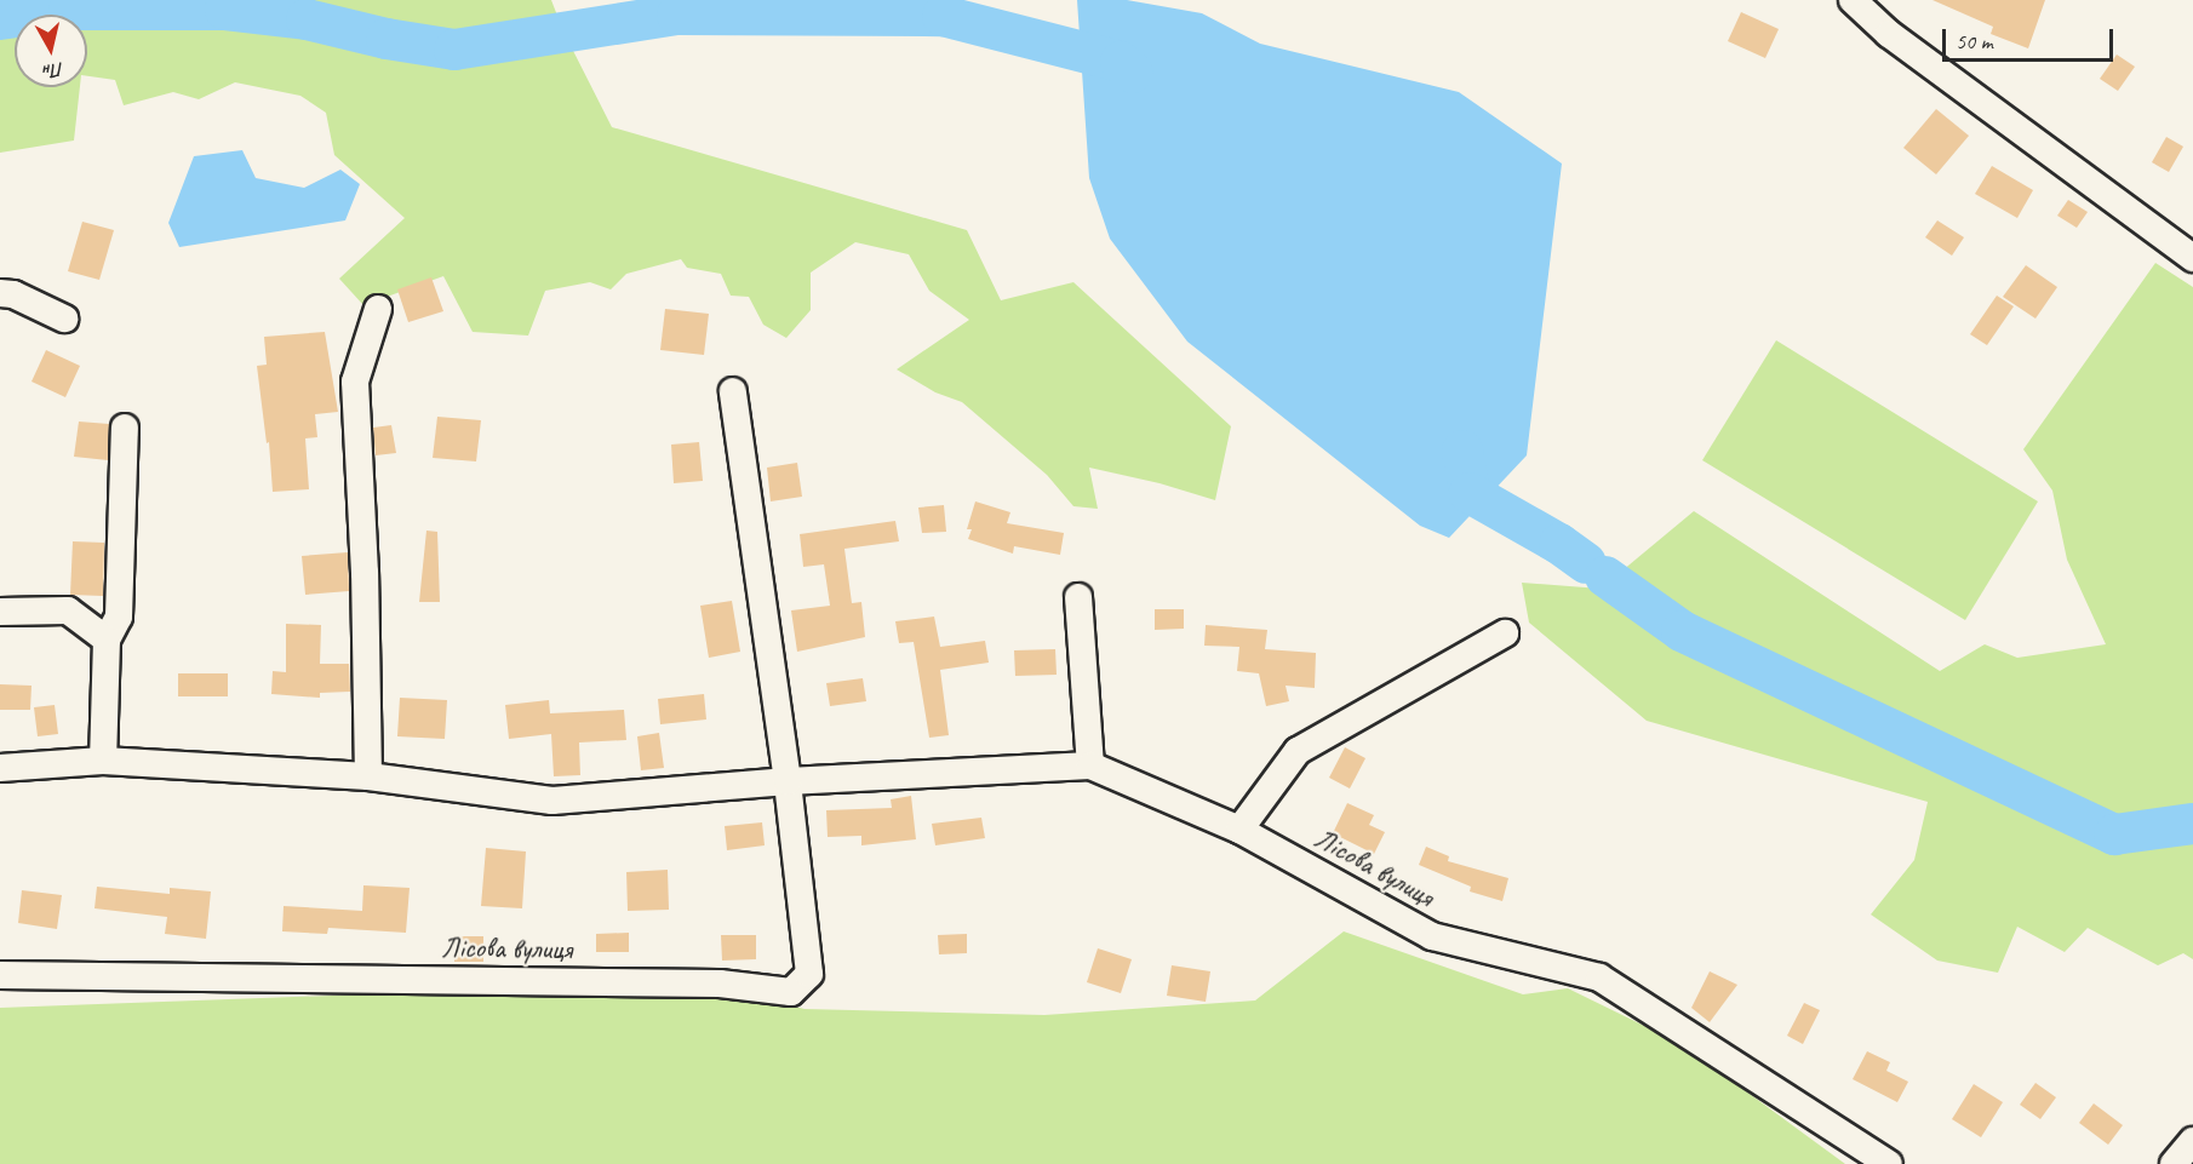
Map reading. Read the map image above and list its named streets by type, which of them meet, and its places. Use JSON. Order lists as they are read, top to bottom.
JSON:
{
  "streets": {
    "street": ["Лісова вулиця"]
  },
  "scale_bar": "50 m",
  "north": "bottom"
}
